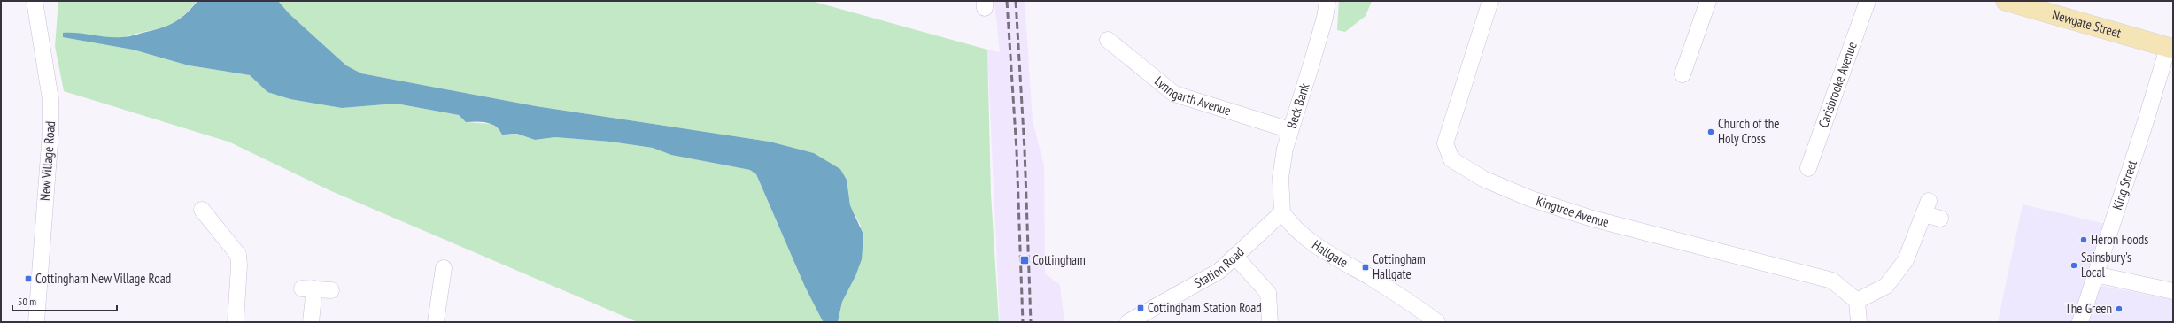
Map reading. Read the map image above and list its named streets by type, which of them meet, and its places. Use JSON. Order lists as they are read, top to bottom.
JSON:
{
  "streets": {
    "main road": ["Newgate Street"],
    "street": [
      "Carisbrooke Avenue",
      "Lynngarth Avenue",
      "Beck Bank",
      "New Village Road",
      "King Street",
      "Kingtree Avenue",
      "Hallgate",
      "Station Road"
    ]
  },
  "crossings": [
    ["Newgate Street", "King Street"],
    ["Lynngarth Avenue", "Beck Bank"],
    ["Beck Bank", "Hallgate"],
    ["Beck Bank", "Station Road"],
    ["Hallgate", "Station Road"]
  ],
  "places": {
    "other": [
      "Church of the Holy Cross",
      "Heron Foods",
      "Sainsbury's Local",
      "The Green"
    ],
    "transit": [
      "Cottingham",
      "Cottingham Hallgate",
      "Cottingham New Village Road",
      "Cottingham Station Road"
    ]
  },
  "scale_bar": "50 m"
}
